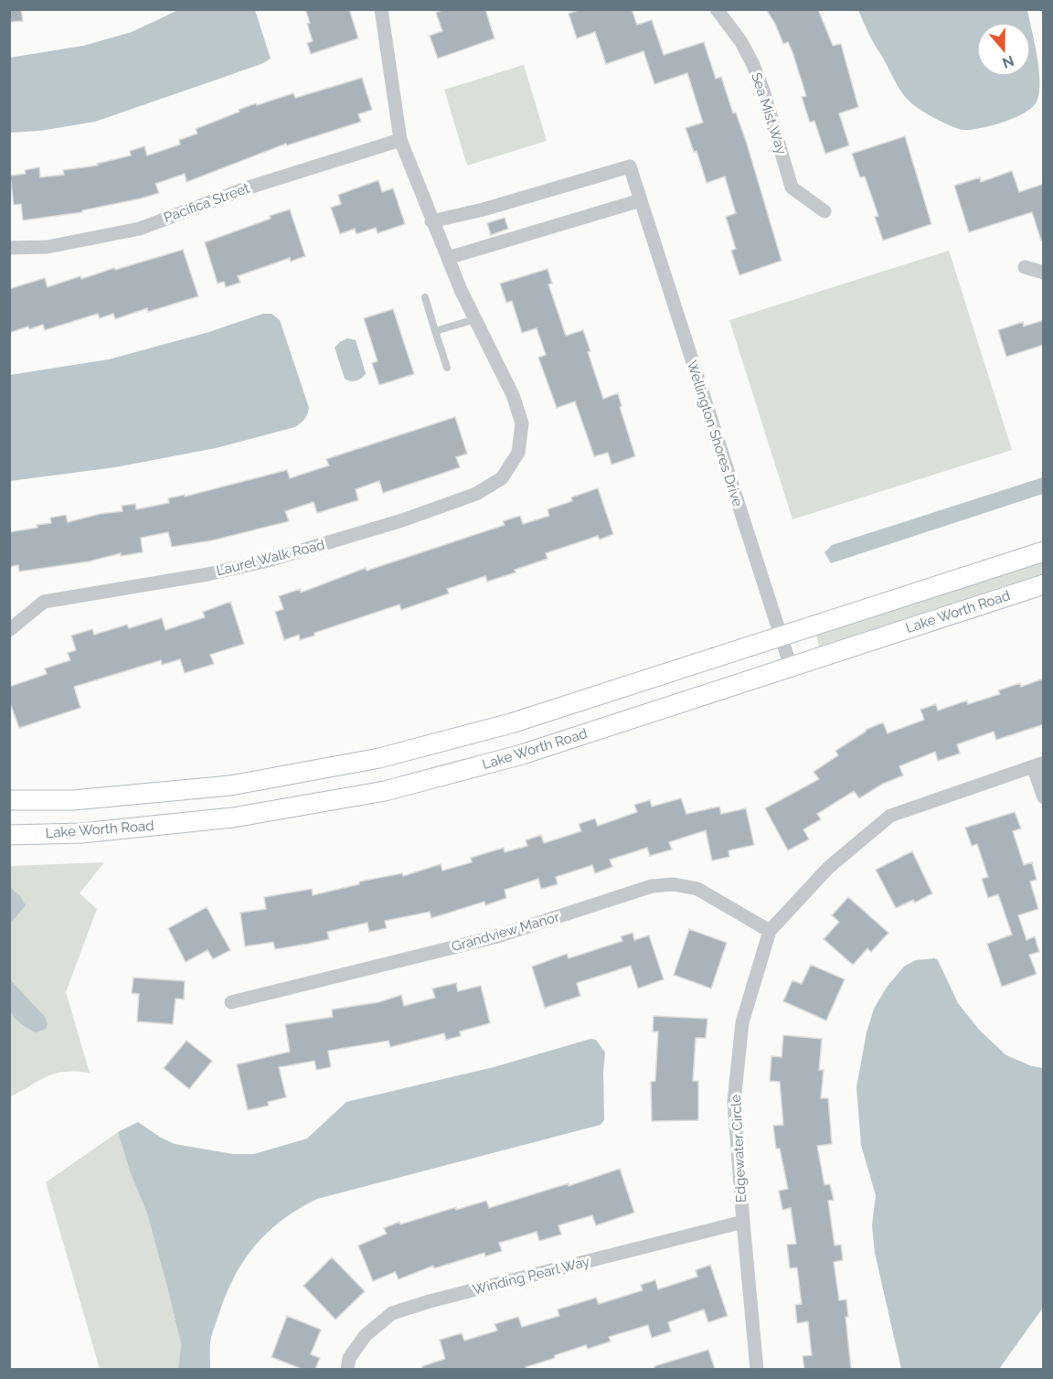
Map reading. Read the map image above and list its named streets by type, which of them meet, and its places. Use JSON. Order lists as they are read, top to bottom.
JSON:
{
  "streets": {
    "street": [
      "Sea Mist Way",
      "Pacifica Street",
      "Wellington Shores Drive",
      "Laurel Walk Road",
      "Lake Worth Road",
      "Grandview Manor",
      "Edgewater Circle",
      "Winding Pearl Way"
    ]
  },
  "crossings": [
    ["Wellington Shores Drive", "Lake Worth Road"],
    ["Grandview Manor", "Edgewater Circle"],
    ["Edgewater Circle", "Winding Pearl Way"]
  ],
  "north": "bottom"
}
